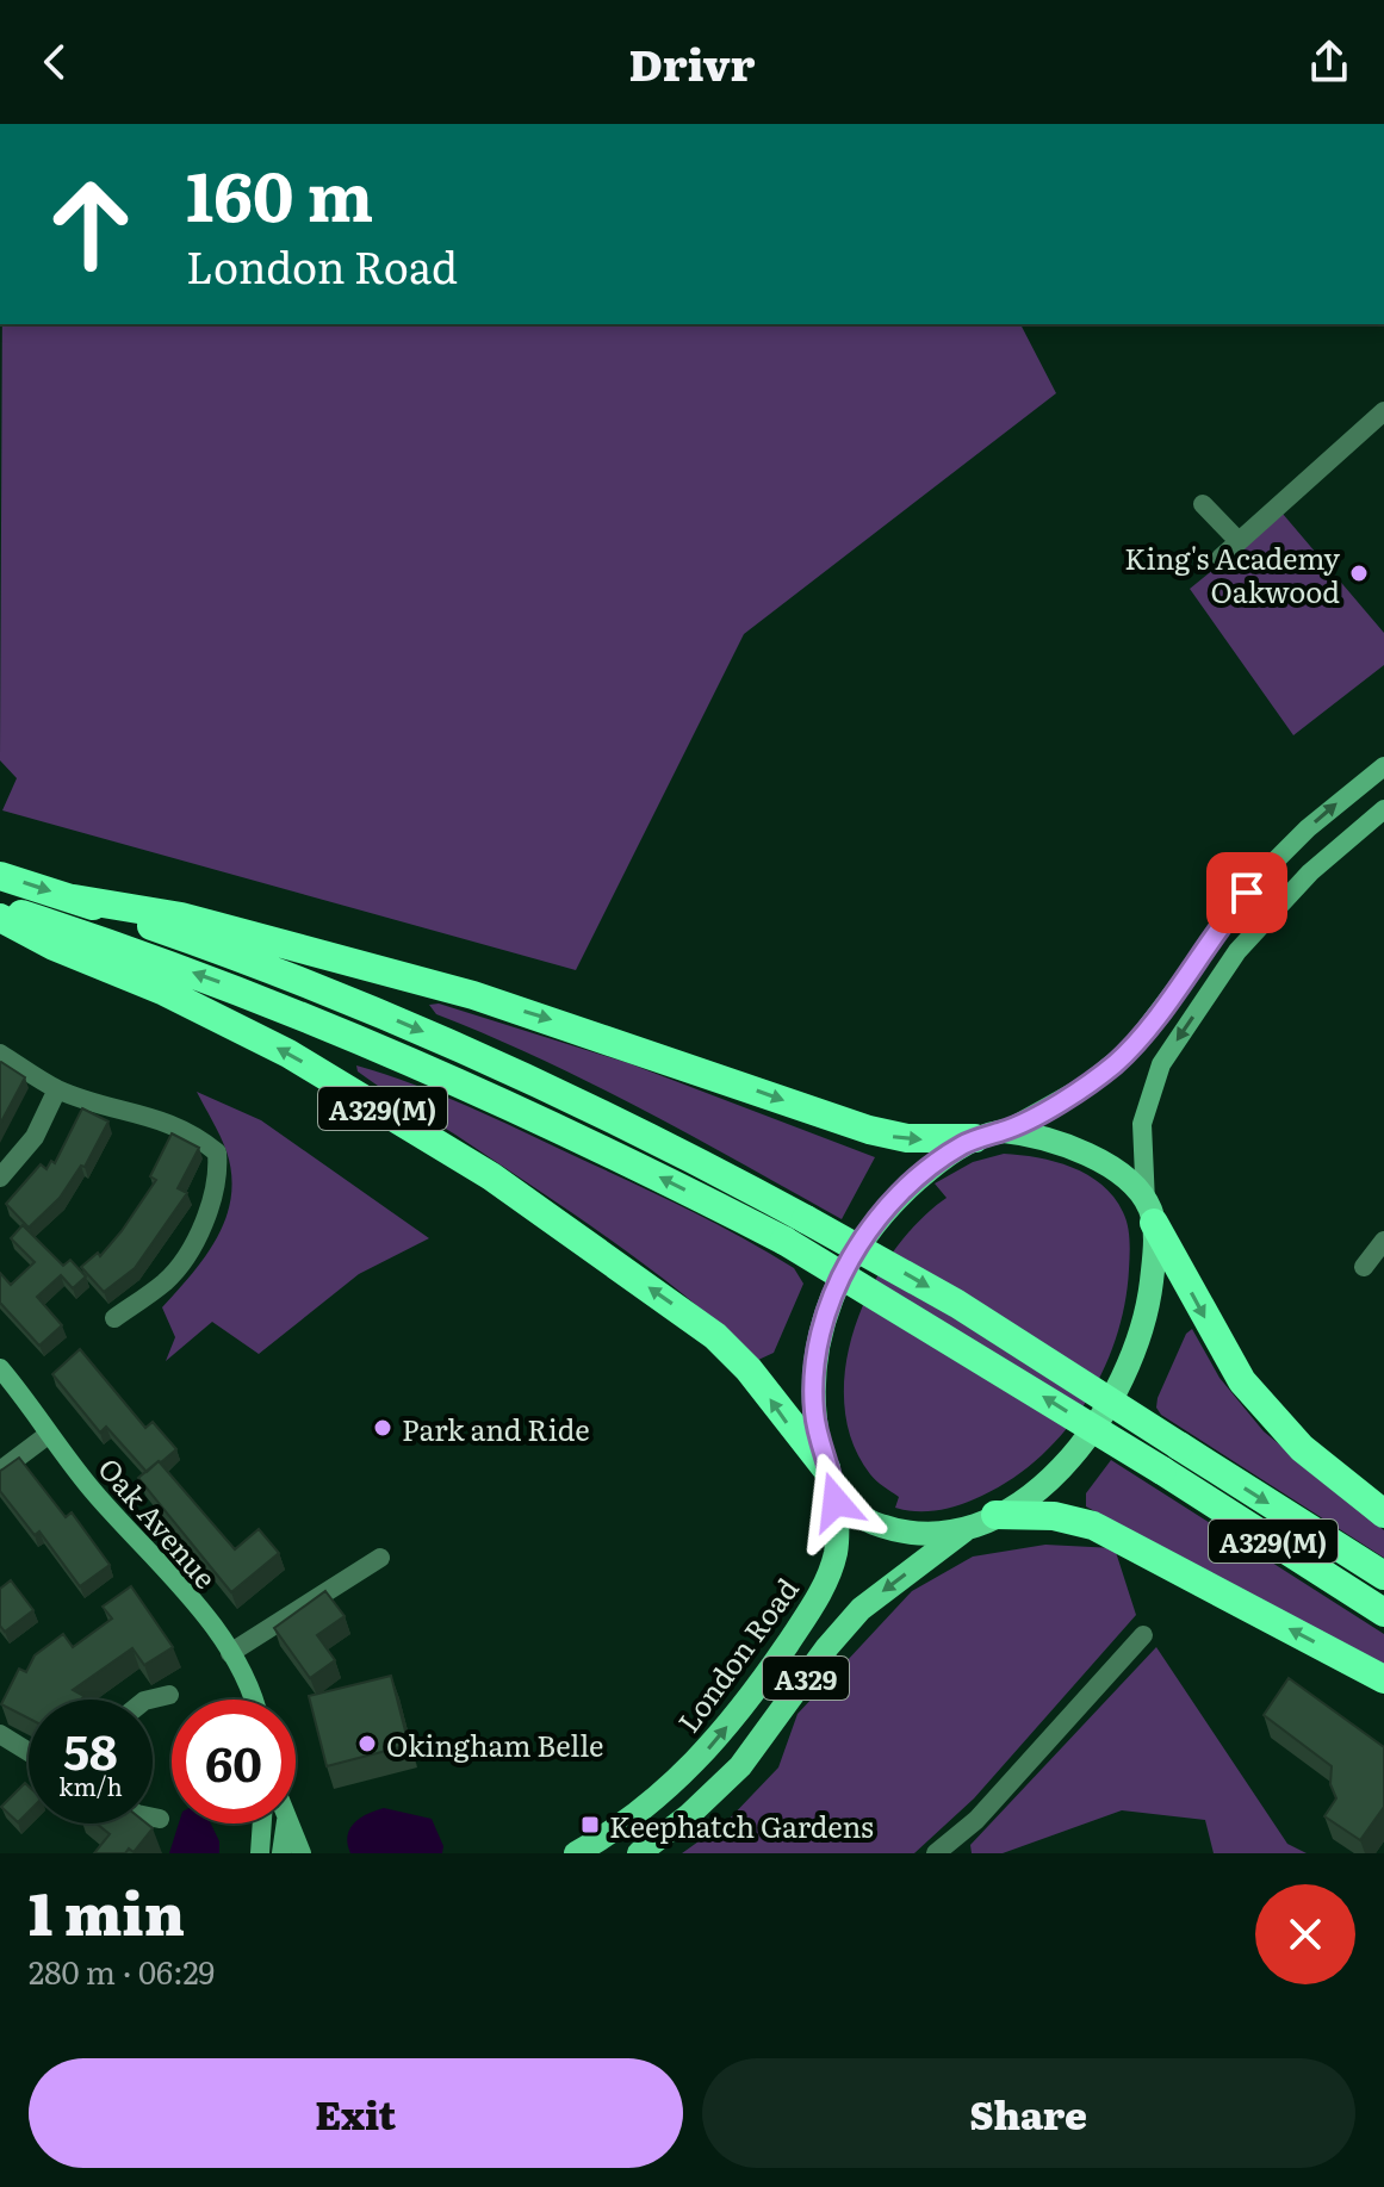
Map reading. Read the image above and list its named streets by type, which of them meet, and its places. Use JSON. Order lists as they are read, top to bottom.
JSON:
{
  "streets": {
    "highway": ["A329(M)"],
    "main road": ["Oak Avenue", "London Road", "A329"]
  },
  "crossings": [
    ["A329(M)", "London Road"]
  ],
  "places": {
    "other": ["King's Academy Oakwood", "Park and Ride", "Okingham Belle"],
    "transit": ["Keephatch Gardens"]
  },
  "page": {
    "header": "Drivr",
    "turn": ["160 m", "London Road"],
    "speed": "58 km/h",
    "limit": "60",
    "heading": ["1 min", "280 m · 06:29"],
    "buttons": ["Exit", "Share"]
  }
}
